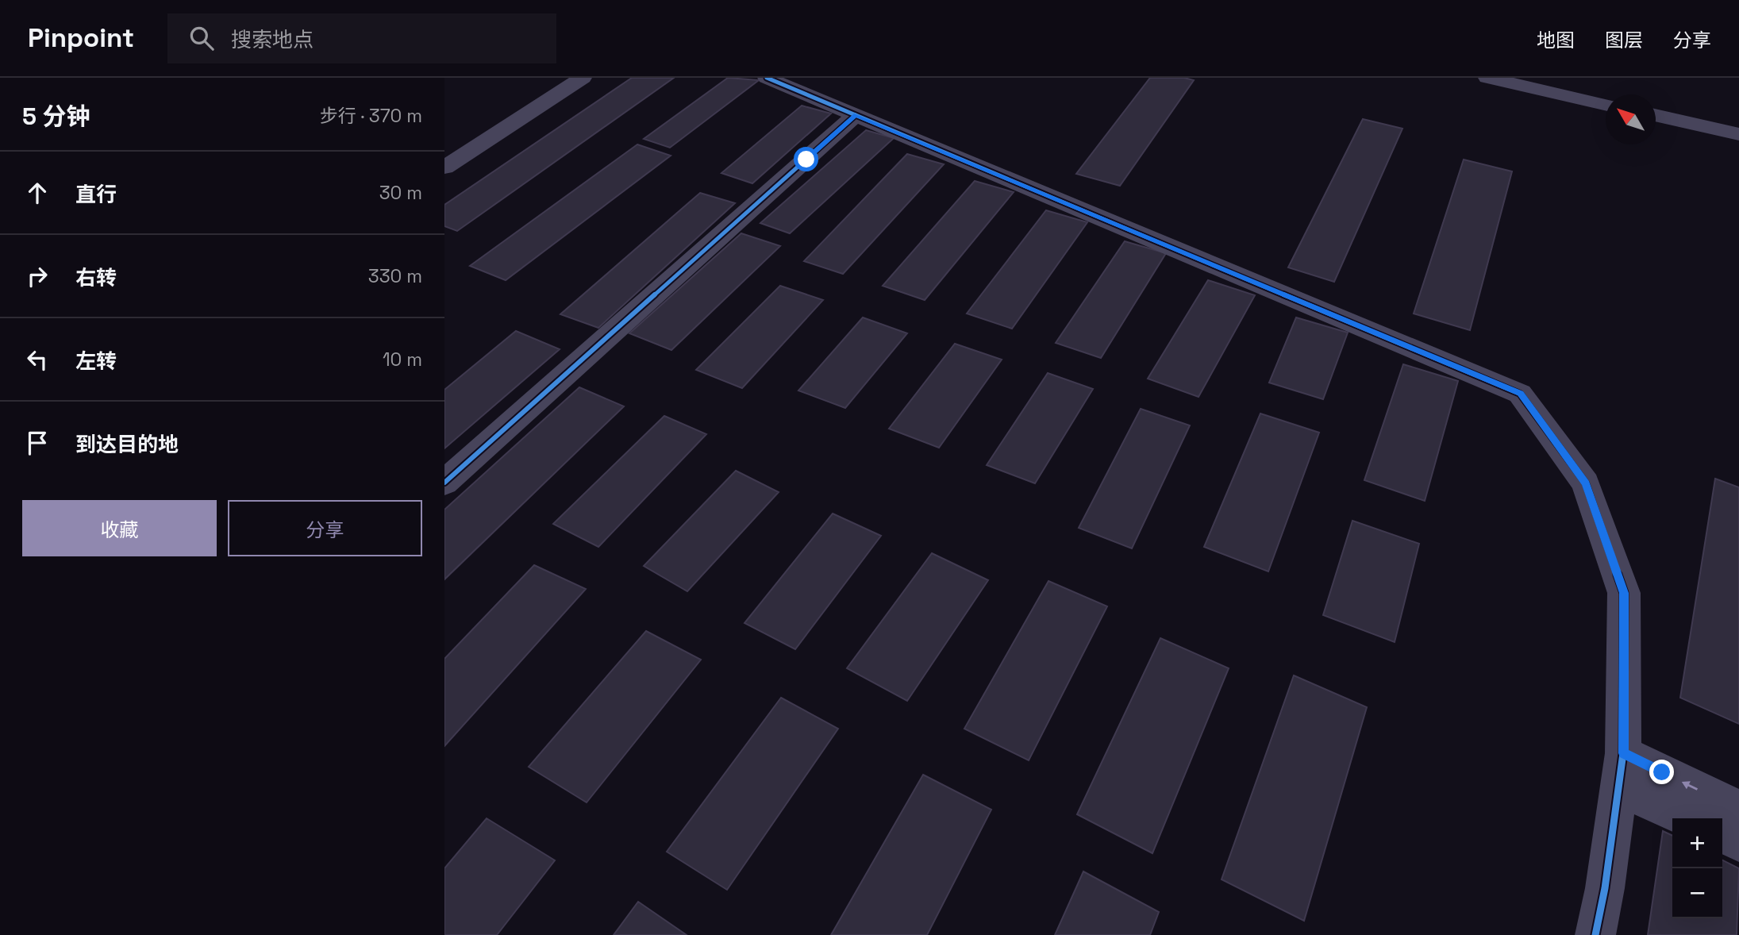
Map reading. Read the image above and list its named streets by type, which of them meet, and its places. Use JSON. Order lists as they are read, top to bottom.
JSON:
{
  "north": "top left",
  "page": {
    "header": "Pinpoint",
    "search": "搜索地点",
    "nav": ["地图", "图层", "分享"],
    "heading": ["5 分钟", "步行 · 370 m"],
    "list": [
      ["直行", "30 m"],
      ["右转", "330 m"],
      ["左转", "10 m"],
      "到达目的地"
    ],
    "buttons": ["收藏", "分享"],
    "map_buttons": ["+", "−"]
  }
}
